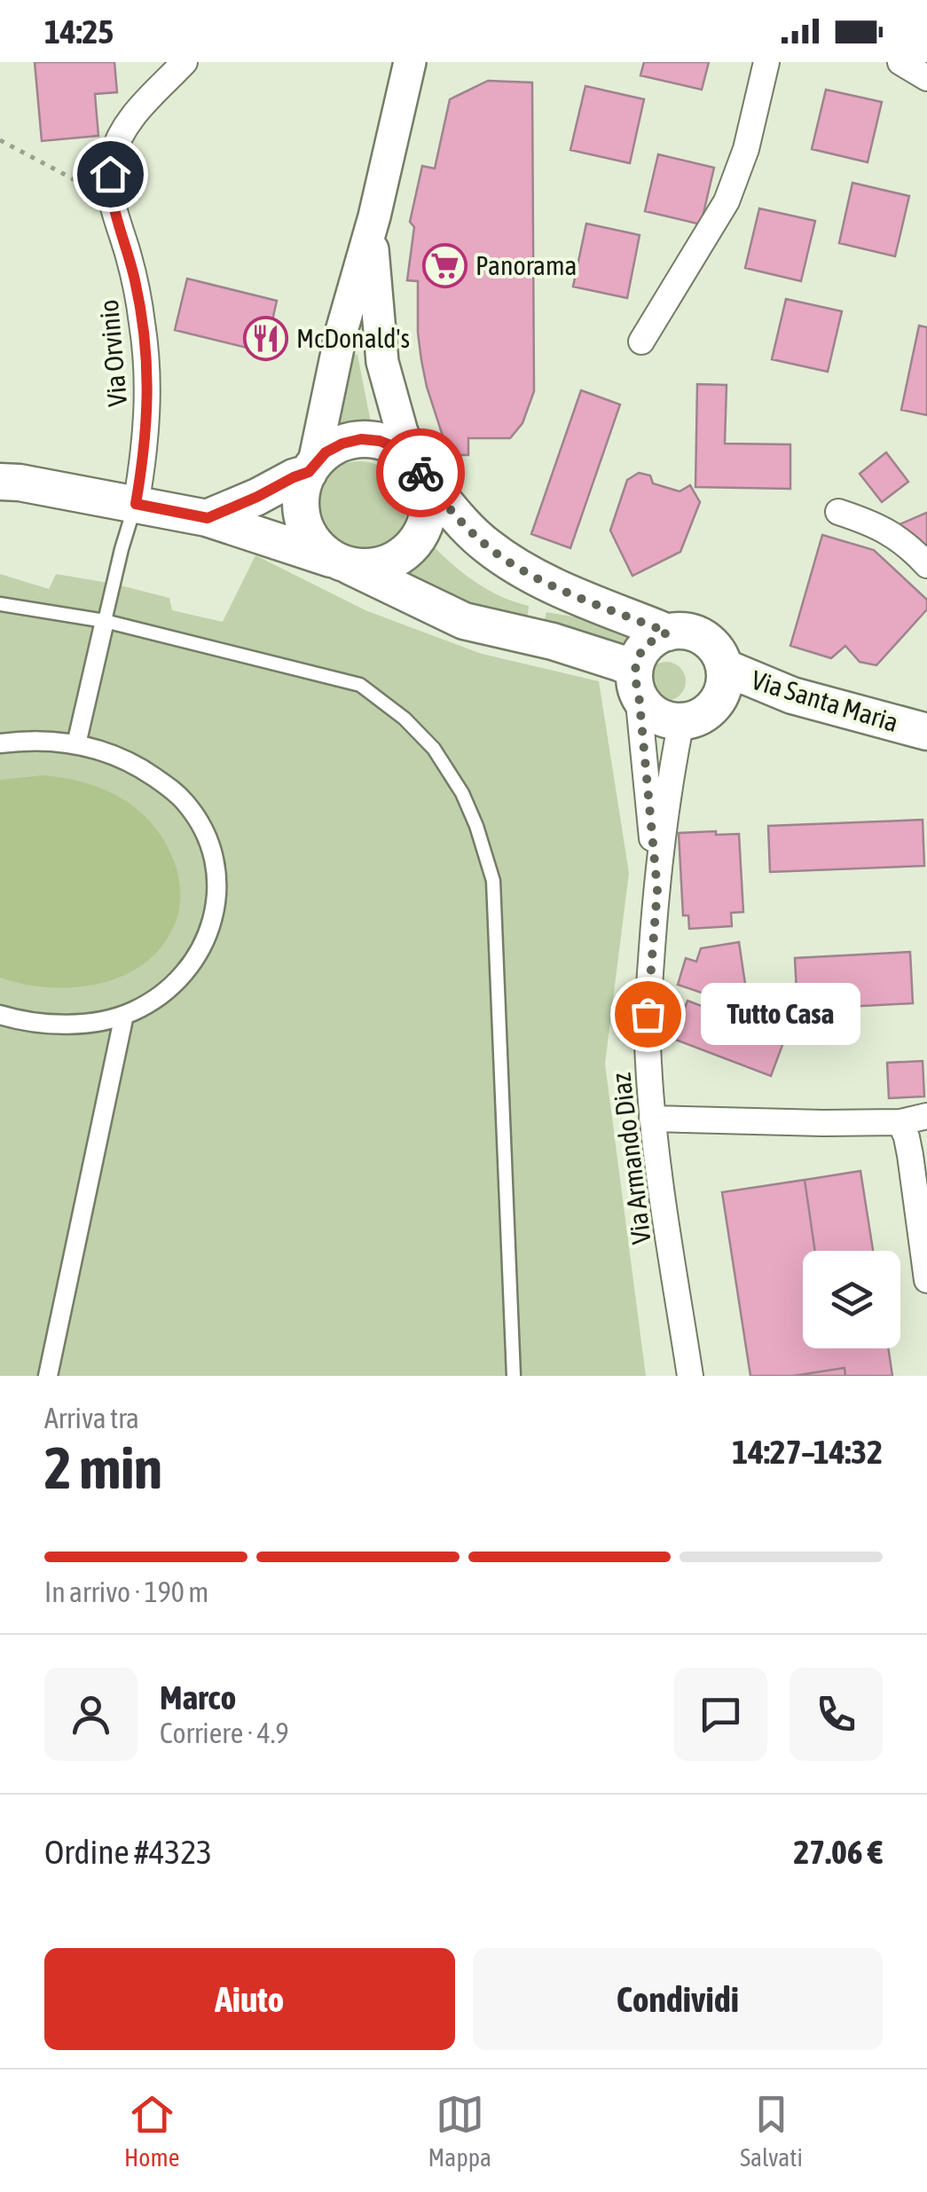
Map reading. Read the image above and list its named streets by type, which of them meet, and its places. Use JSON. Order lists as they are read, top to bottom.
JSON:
{
  "streets": {
    "main road": ["Via Santa Maria"],
    "street": ["Via Orvinio", "Via Armando Diaz"]
  },
  "crossings": [
    ["Via Santa Maria", "Via Armando Diaz"]
  ],
  "places": {
    "supermarket": ["Panorama"],
    "restaurant": ["McDonald's"],
    "other": ["Tutto Casa"]
  },
  "page": {
    "status": "14:25",
    "bubble": "Tutto Casa",
    "heading": ["2 min", "Arriva tra", "14:27–14:32"],
    "panel": [
      "Marco",
      "Corriere · 4.9",
      "Ordine #4323",
      "27.06 €"
    ],
    "bar": "In arrivo · 190 m",
    "buttons": ["Aiuto", "Condividi"],
    "tabs": ["Home", "Mappa", "Salvati"]
  }
}
